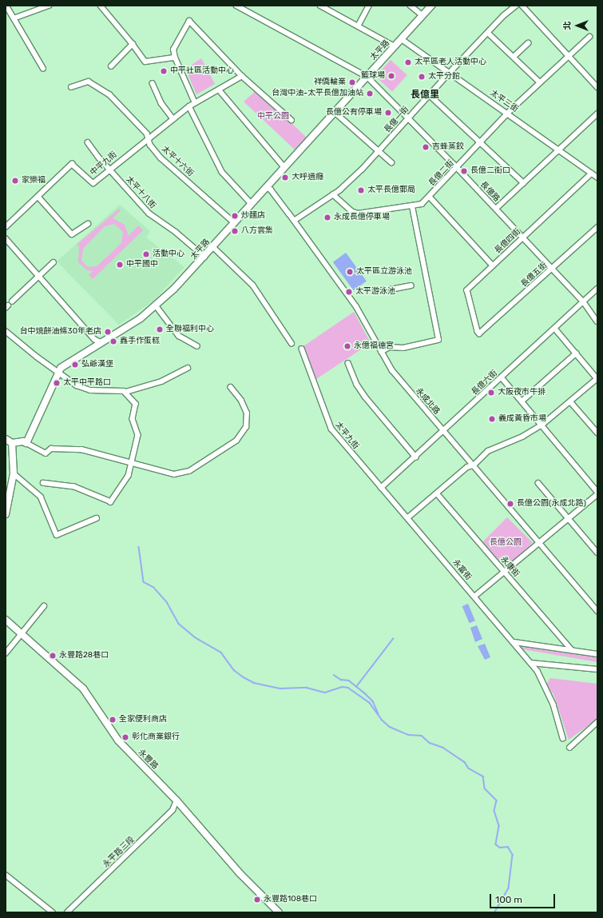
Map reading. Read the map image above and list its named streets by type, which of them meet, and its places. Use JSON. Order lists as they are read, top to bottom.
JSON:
{
  "streets": {
    "street": [
      "太平路",
      "太平三街",
      "長億一街",
      "太平十六街",
      "中平九街",
      "長億二街",
      "長億路",
      "太平十八街",
      "長億四街",
      "長億五街",
      "長億六街",
      "永成北路",
      "太平九街",
      "永康街",
      "永富街",
      "永豐路",
      "永平路三段"
    ]
  },
  "crossings": [
    ["太平路", "太平三街"],
    ["太平路", "太平十六街"],
    ["太平路", "長億路"],
    ["太平路", "太平十八街"],
    ["太平路", "永成北路"],
    ["太平三街", "長億一街"],
    ["太平三街", "長億二街"],
    ["太平三街", "長億四街"],
    ["長億一街", "長億二街"],
    ["長億一街", "長億路"],
    ["長億一街", "永成北路"],
    ["太平十六街", "中平九街"],
    ["中平九街", "太平十八街"],
    ["長億二街", "長億路"],
    ["長億路", "長億四街"],
    ["長億路", "長億五街"],
    ["長億路", "長億六街"],
    ["長億四街", "長億五街"],
    ["長億六街", "永成北路"],
    ["長億六街", "太平九街"],
    ["長億六街", "永富街"],
    ["太平九街", "永富街"],
    ["永豐路", "永平路三段"]
  ],
  "districts": ["長億里"],
  "parks": ["中平公園", "長億公園"],
  "places": [
    "太平區老人活動中心",
    "中平社區活動中心",
    "籃球場",
    "太平分館",
    "祥僑輪業",
    "台灣中油-太平長億加油站",
    "長億公有停車場",
    "吉蜂蒸餃",
    "長億二街口",
    "大呼過癮",
    "家樂福",
    "太平長億郵局",
    "炒麵店",
    "永成長億停車場",
    "八方雲集",
    "活動中心",
    "中平國中",
    "太平區立游泳池",
    "太平游泳池",
    "全聯福利中心",
    "台中燒餅油條30年老店",
    "鑫手作蛋糕",
    "永億福德宮",
    "弘爺漢堡",
    "太平中平路口",
    "大阪夜市牛排",
    "義成黃昏市場",
    "長億公園(永成北路)",
    "永豐路28巷口",
    "全家便利商店",
    "彰化商業銀行",
    "永豐路108巷口"
  ],
  "scale_bar": "100 m",
  "north": "left"
}
